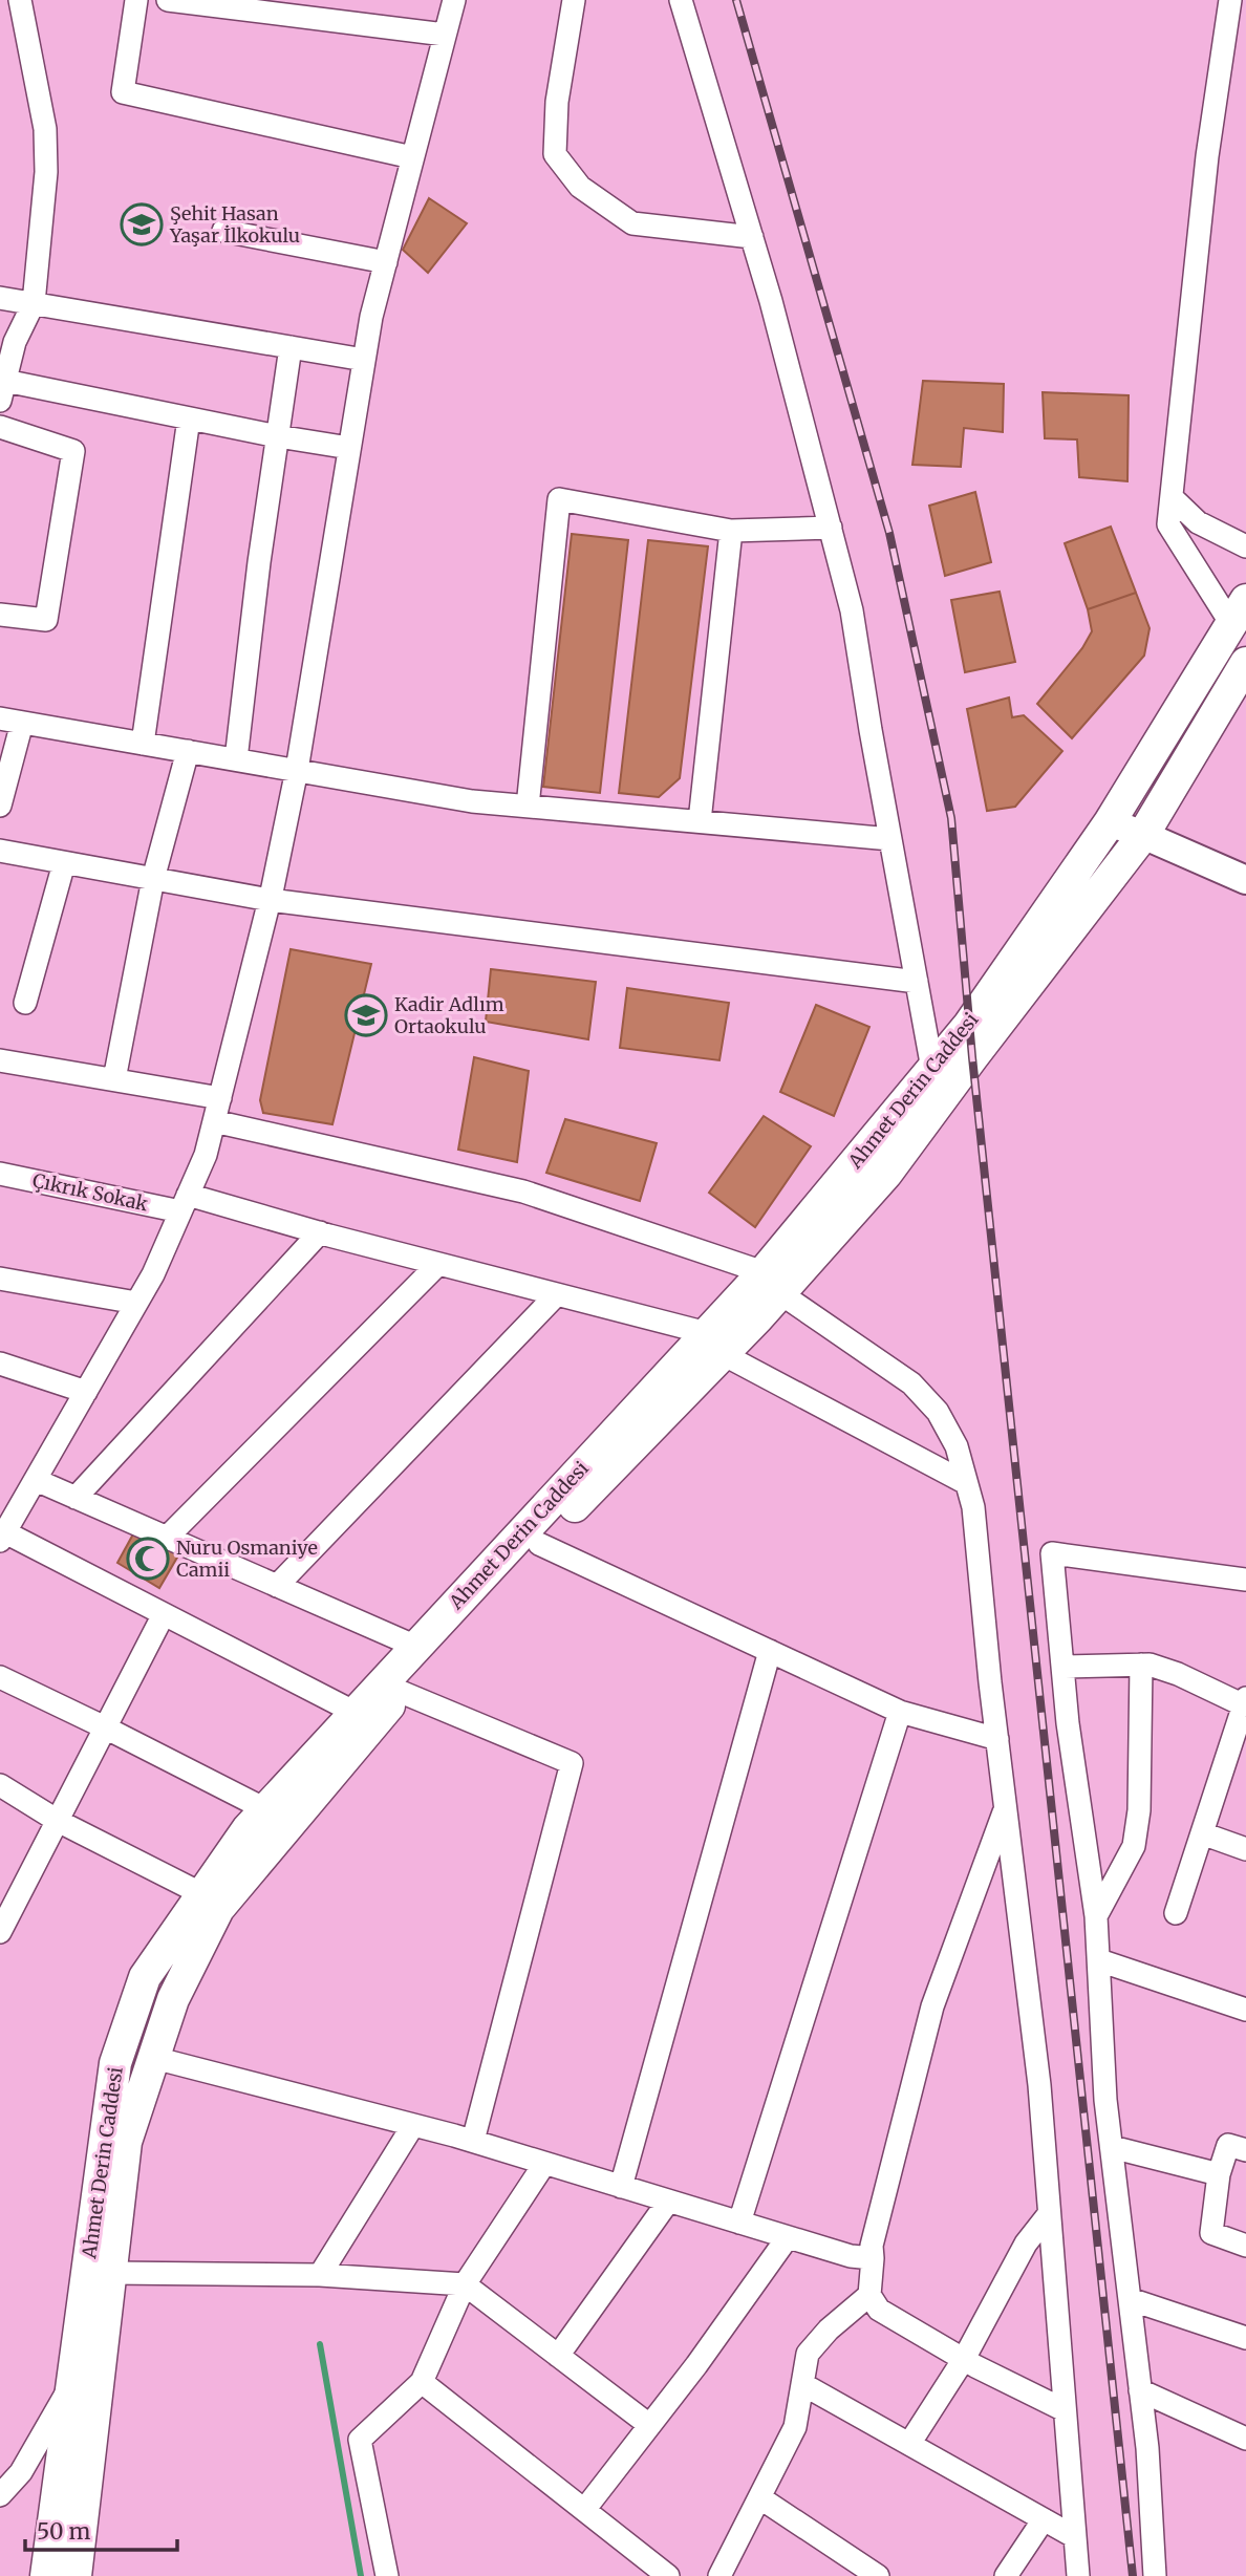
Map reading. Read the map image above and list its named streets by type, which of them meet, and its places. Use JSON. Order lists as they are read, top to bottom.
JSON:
{
  "streets": {
    "main road": ["Ahmet Derin Caddesi"],
    "street": ["Çıkrık Sokak"]
  },
  "crossings": [
    ["Ahmet Derin Caddesi", "Çıkrık Sokak"]
  ],
  "places": {
    "school or university": ["Şehit Hasan Yaşar İlkokulu", "Kadir Adlım Ortaokulu"],
    "mosque": ["Nuru Osmaniye Camii"]
  },
  "scale_bar": "50 m"
}
